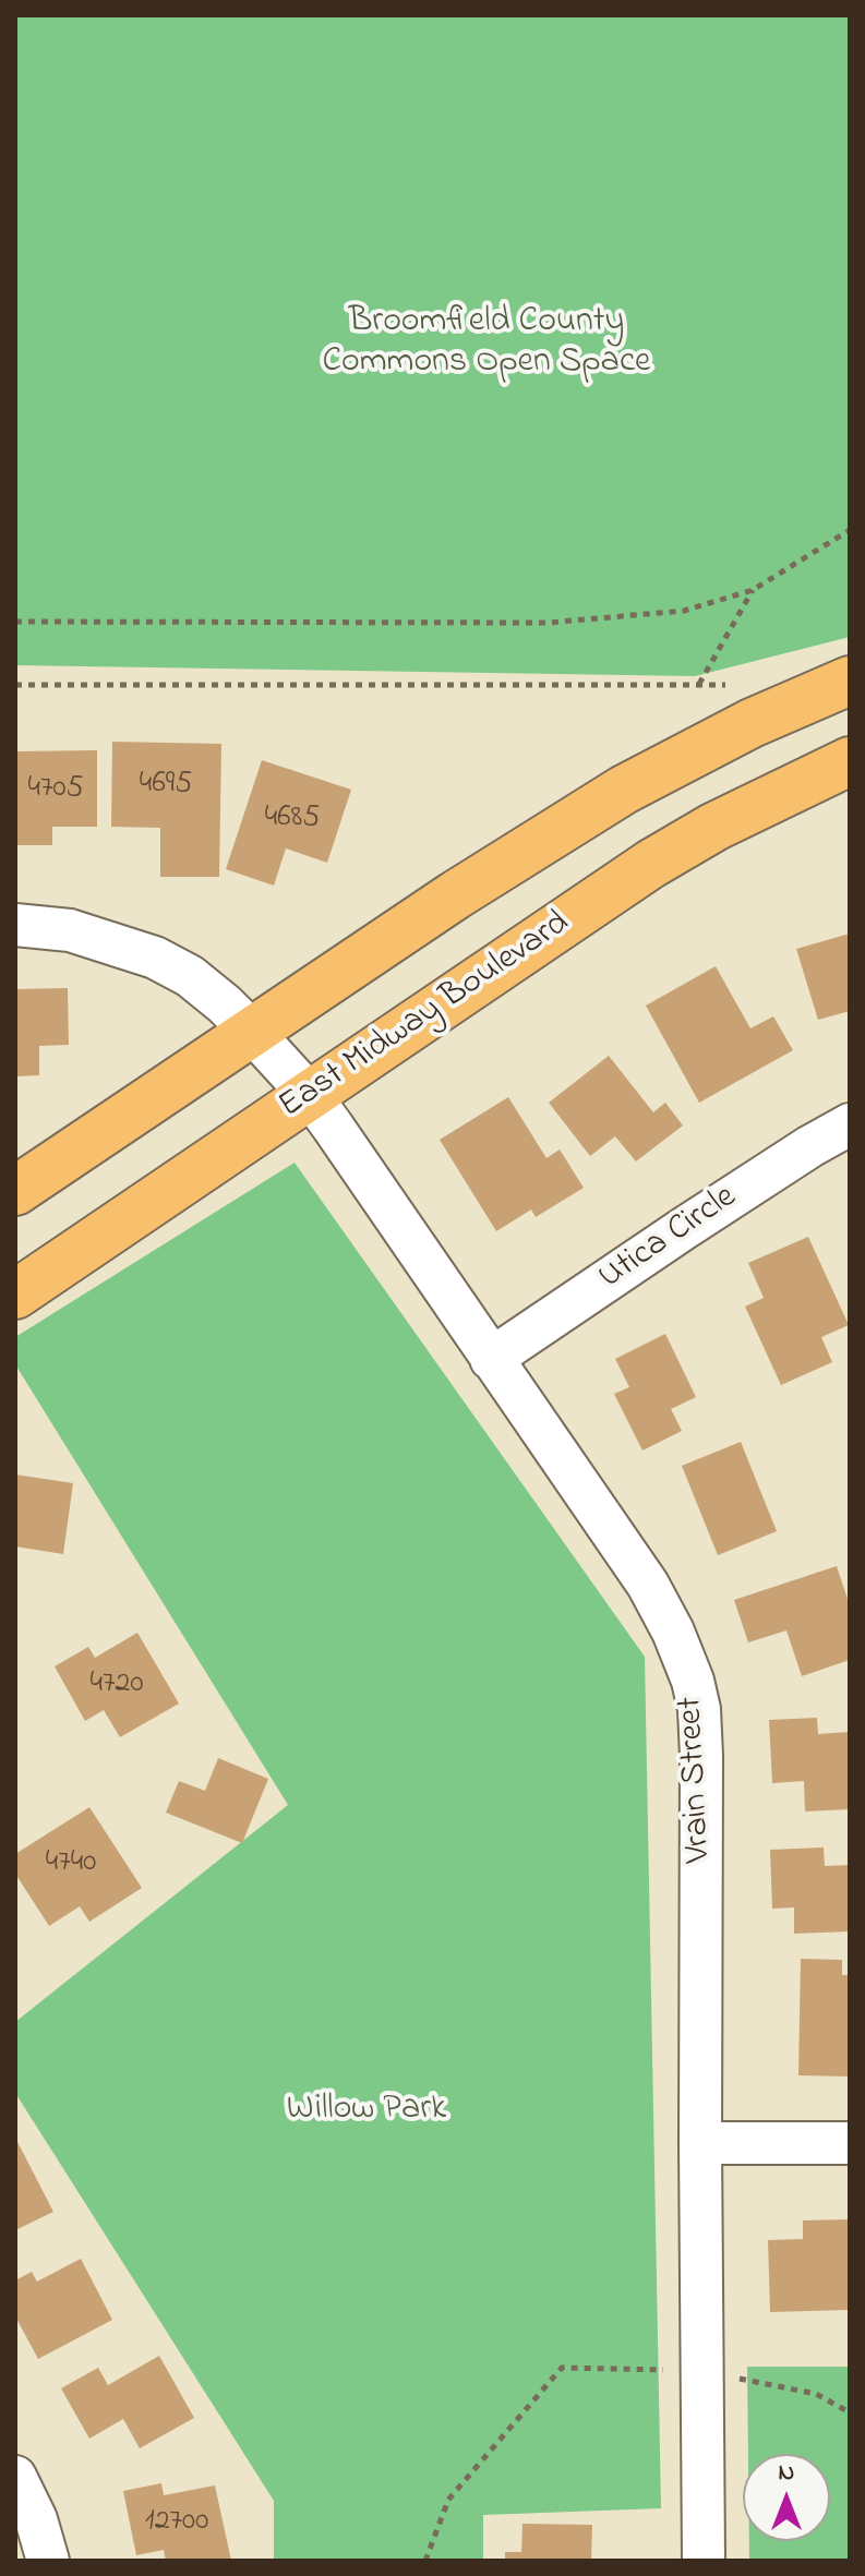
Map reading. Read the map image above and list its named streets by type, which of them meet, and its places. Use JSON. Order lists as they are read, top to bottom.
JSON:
{
  "streets": {
    "main road": ["East Midway Boulevard"],
    "street": ["Utica Circle", "Vrain Street"]
  },
  "crossings": [
    ["East Midway Boulevard", "Vrain Street"],
    ["Utica Circle", "Vrain Street"]
  ],
  "parks": ["Broomfield County Commons Open Space", "Willow Park"],
  "house_numbers": [
    "4695",
    "4705",
    "4685",
    "4720",
    "4740",
    "12700"
  ],
  "north": "top"
}
